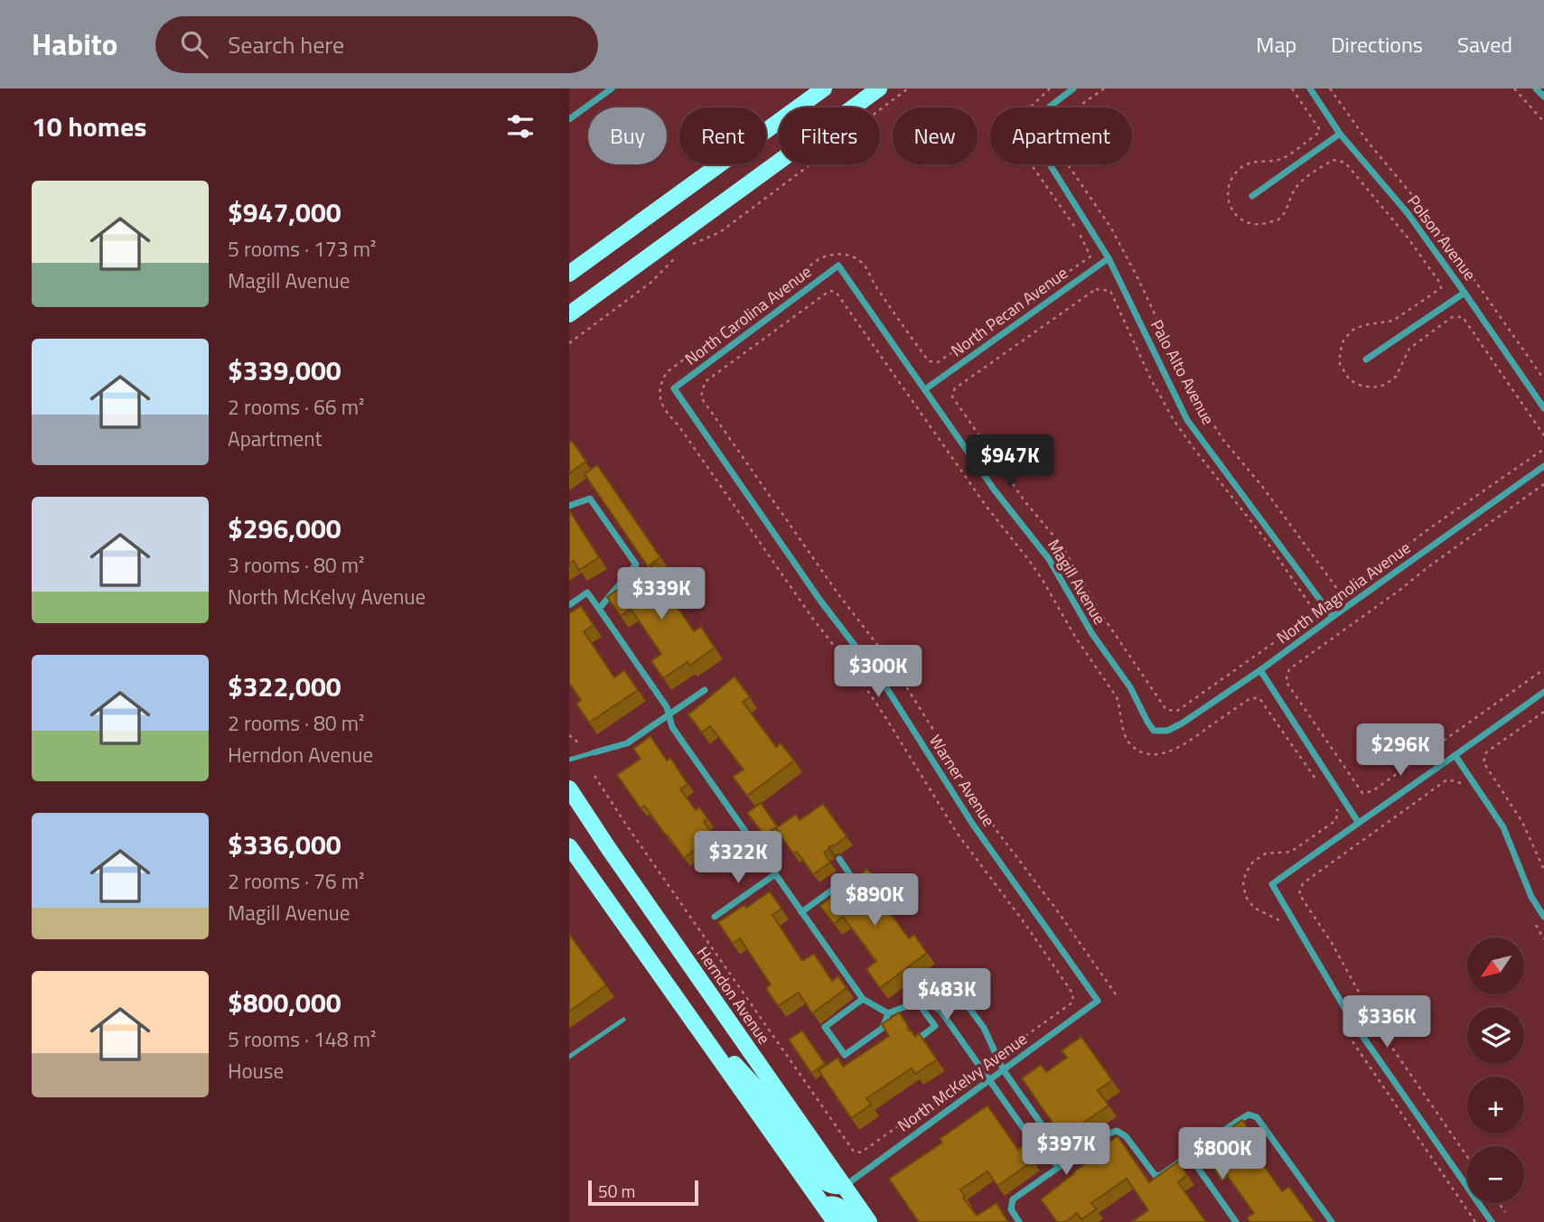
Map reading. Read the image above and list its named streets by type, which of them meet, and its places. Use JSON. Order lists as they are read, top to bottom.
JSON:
{
  "streets": {
    "main road": ["Herndon Avenue"],
    "street": [
      "Polson Avenue",
      "North Pecan Avenue",
      "North Carolina Avenue",
      "Palo Alto Avenue",
      "Magill Avenue",
      "North Magnolia Avenue",
      "Warner Avenue",
      "North McKelvy Avenue"
    ]
  },
  "crossings": [
    ["North Pecan Avenue", "Palo Alto Avenue"],
    ["North Pecan Avenue", "Magill Avenue"],
    ["North Carolina Avenue", "Magill Avenue"],
    ["North Carolina Avenue", "Warner Avenue"],
    ["Palo Alto Avenue", "North Magnolia Avenue"],
    ["Magill Avenue", "North Magnolia Avenue"],
    ["Warner Avenue", "North McKelvy Avenue"],
    ["Herndon Avenue", "North McKelvy Avenue"]
  ],
  "scale_bar": "50 m",
  "north": "bottom left",
  "page": {
    "header": "Habito",
    "search": "Search here",
    "nav": ["Map", "Directions", "Saved"],
    "heading": "10 homes",
    "chip": [
      "Buy",
      "Rent",
      "Filters",
      "New",
      "Apartment"
    ],
    "list": [
      {
        "name": "$947,000",
        "note": "5 rooms · 173 m² · Magill Avenue"
      },
      {
        "name": "$339,000",
        "note": "2 rooms · 66 m² · Apartment"
      },
      {
        "name": "$296,000",
        "note": "3 rooms · 80 m² · North McKelvy Avenue"
      },
      {
        "name": "$322,000",
        "note": "2 rooms · 80 m² · Herndon Avenue"
      },
      {
        "name": "$336,000",
        "note": "2 rooms · 76 m² · Magill Avenue"
      },
      {
        "name": "$800,000",
        "note": "5 rooms · 148 m² · House"
      }
    ],
    "price": [
      "$947K",
      "$339K",
      "$300K",
      "$296K",
      "$322K",
      "$890K",
      "$483K",
      "$336K",
      "$397K",
      "$800K"
    ],
    "map_buttons": ["+", "−"],
    "scale": "50 m"
  }
}
